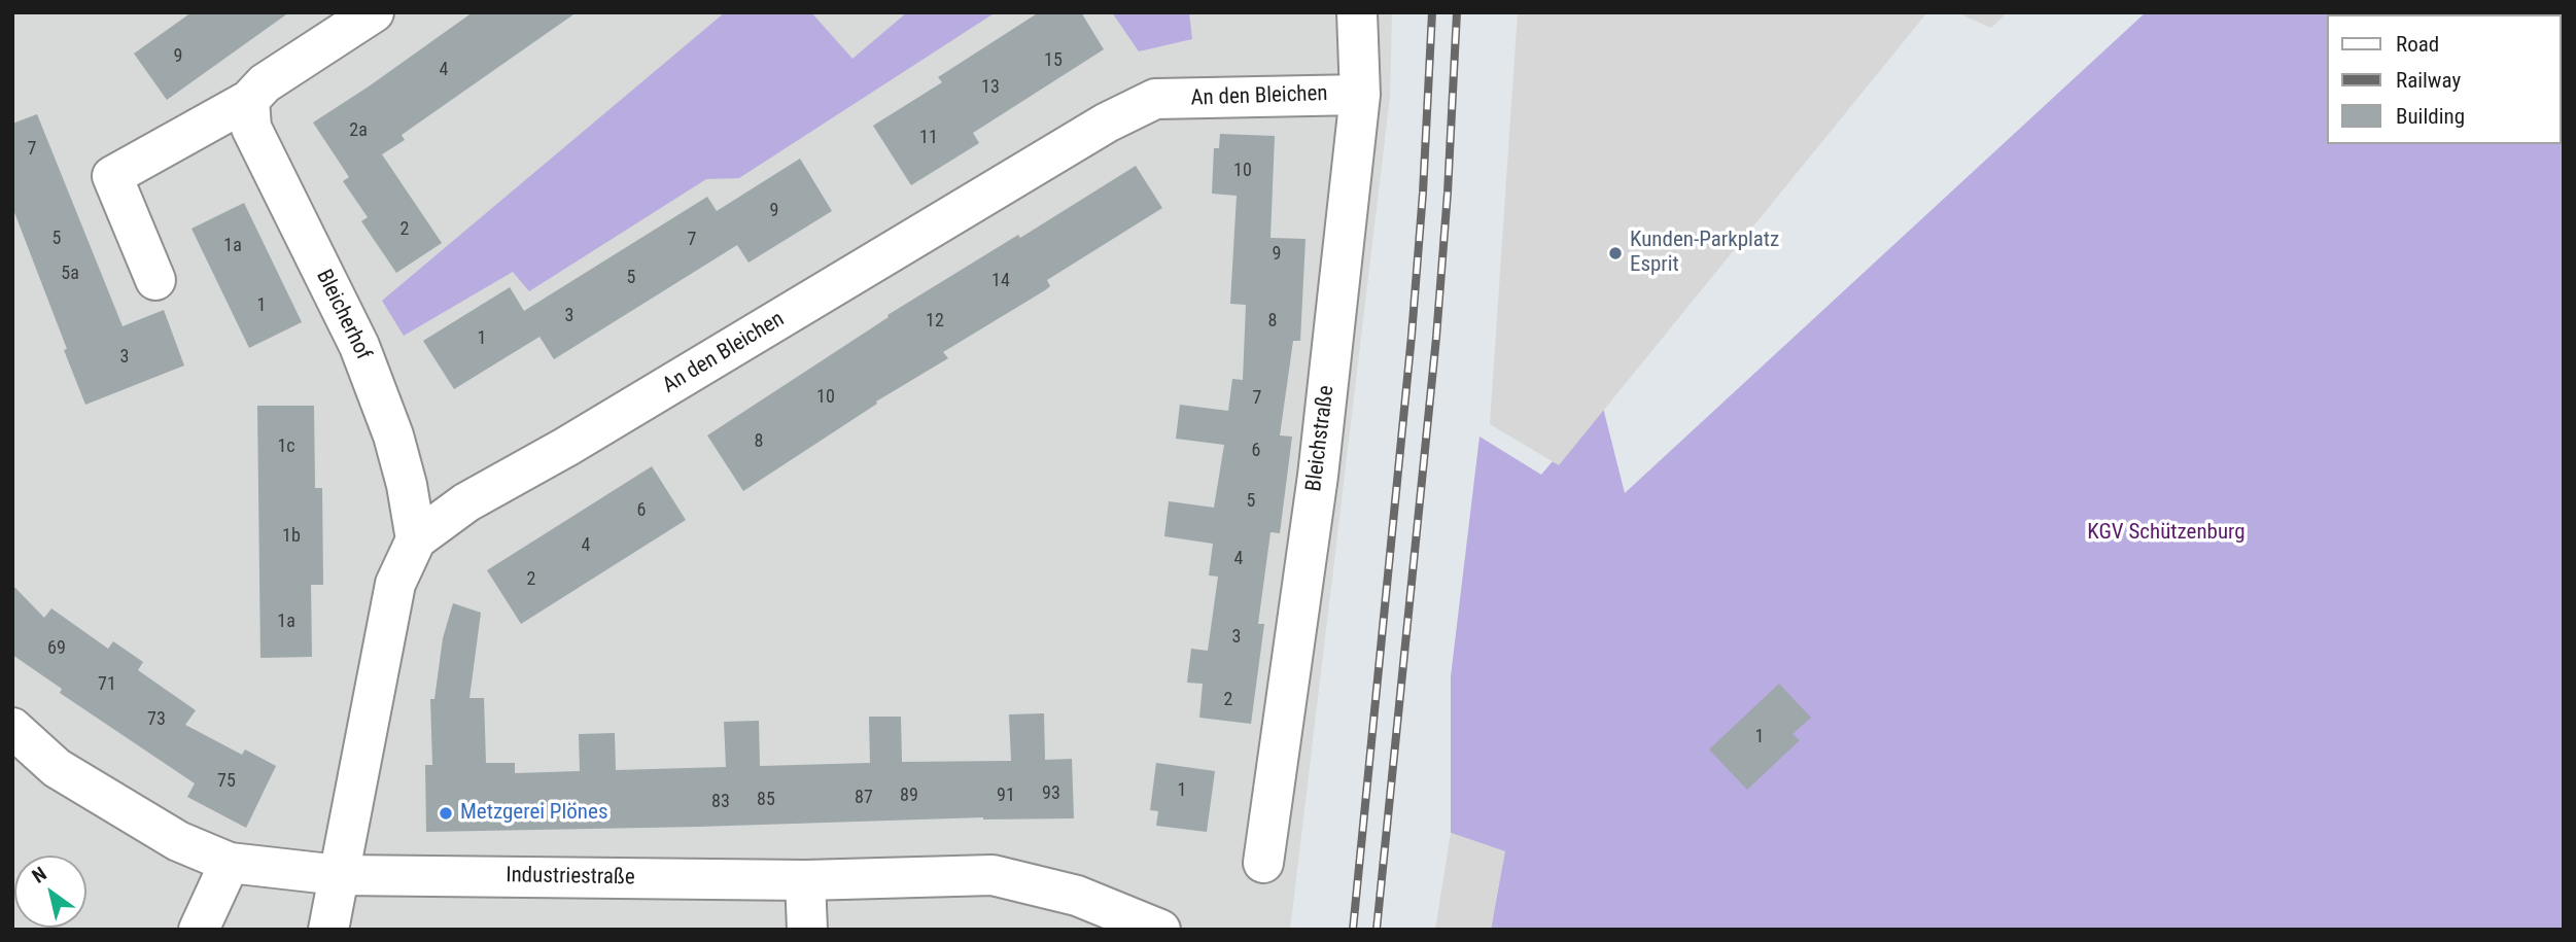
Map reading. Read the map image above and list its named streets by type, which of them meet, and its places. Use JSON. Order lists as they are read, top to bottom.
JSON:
{
  "streets": {
    "street": [
      "An den Bleichen",
      "Bleicherhof",
      "Bleichstraße",
      "Industriestraße"
    ]
  },
  "crossings": [
    ["An den Bleichen", "Bleicherhof"],
    ["An den Bleichen", "Bleichstraße"],
    ["An den Bleichen", "Industriestraße"]
  ],
  "parks": ["KGV Schützenburg"],
  "places": ["Kunden-Parkplatz Esprit", "Metzgerei Plönes"],
  "house_numbers": [
    "9",
    "15",
    "4",
    "13",
    "2a",
    "11",
    "7",
    "10",
    "9",
    "2",
    "5",
    "7",
    "1a",
    "9",
    "5a",
    "5",
    "14",
    "1",
    "3",
    "12",
    "8",
    "1",
    "3",
    "10",
    "7",
    "8",
    "1c",
    "6",
    "5",
    "6",
    "1b",
    "4",
    "4",
    "2",
    "1a",
    "3",
    "69",
    "71",
    "2",
    "73",
    "1",
    "75",
    "1",
    "93",
    "89",
    "91",
    "87",
    "85",
    "83"
  ],
  "legend": ["Road", "Railway", "Building"],
  "north": "top left"
}
